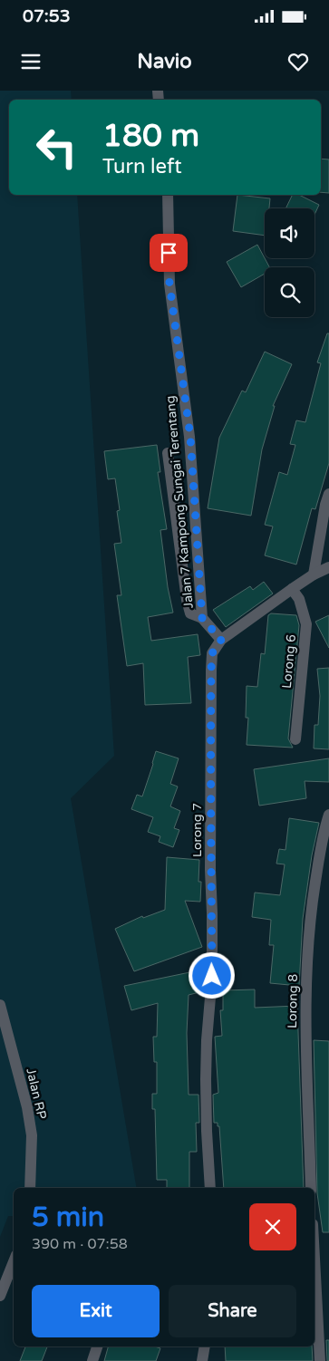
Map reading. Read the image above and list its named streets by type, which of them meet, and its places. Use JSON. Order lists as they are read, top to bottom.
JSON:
{
  "streets": {
    "street": [
      "Jalan 7 Kampong Sungai Terentang",
      "Lorong 6",
      "Lorong 7",
      "Lorong 8",
      "Jalan RP"
    ]
  },
  "crossings": [
    ["Jalan 7 Kampong Sungai Terentang", "Lorong 7"],
    ["Lorong 6", "Lorong 7"]
  ],
  "page": {
    "status": "07:53",
    "header": "Navio",
    "turn": ["180 m", "Turn left"],
    "heading": ["5 min", "390 m · 07:58"],
    "buttons": ["Exit", "Share"]
  }
}
